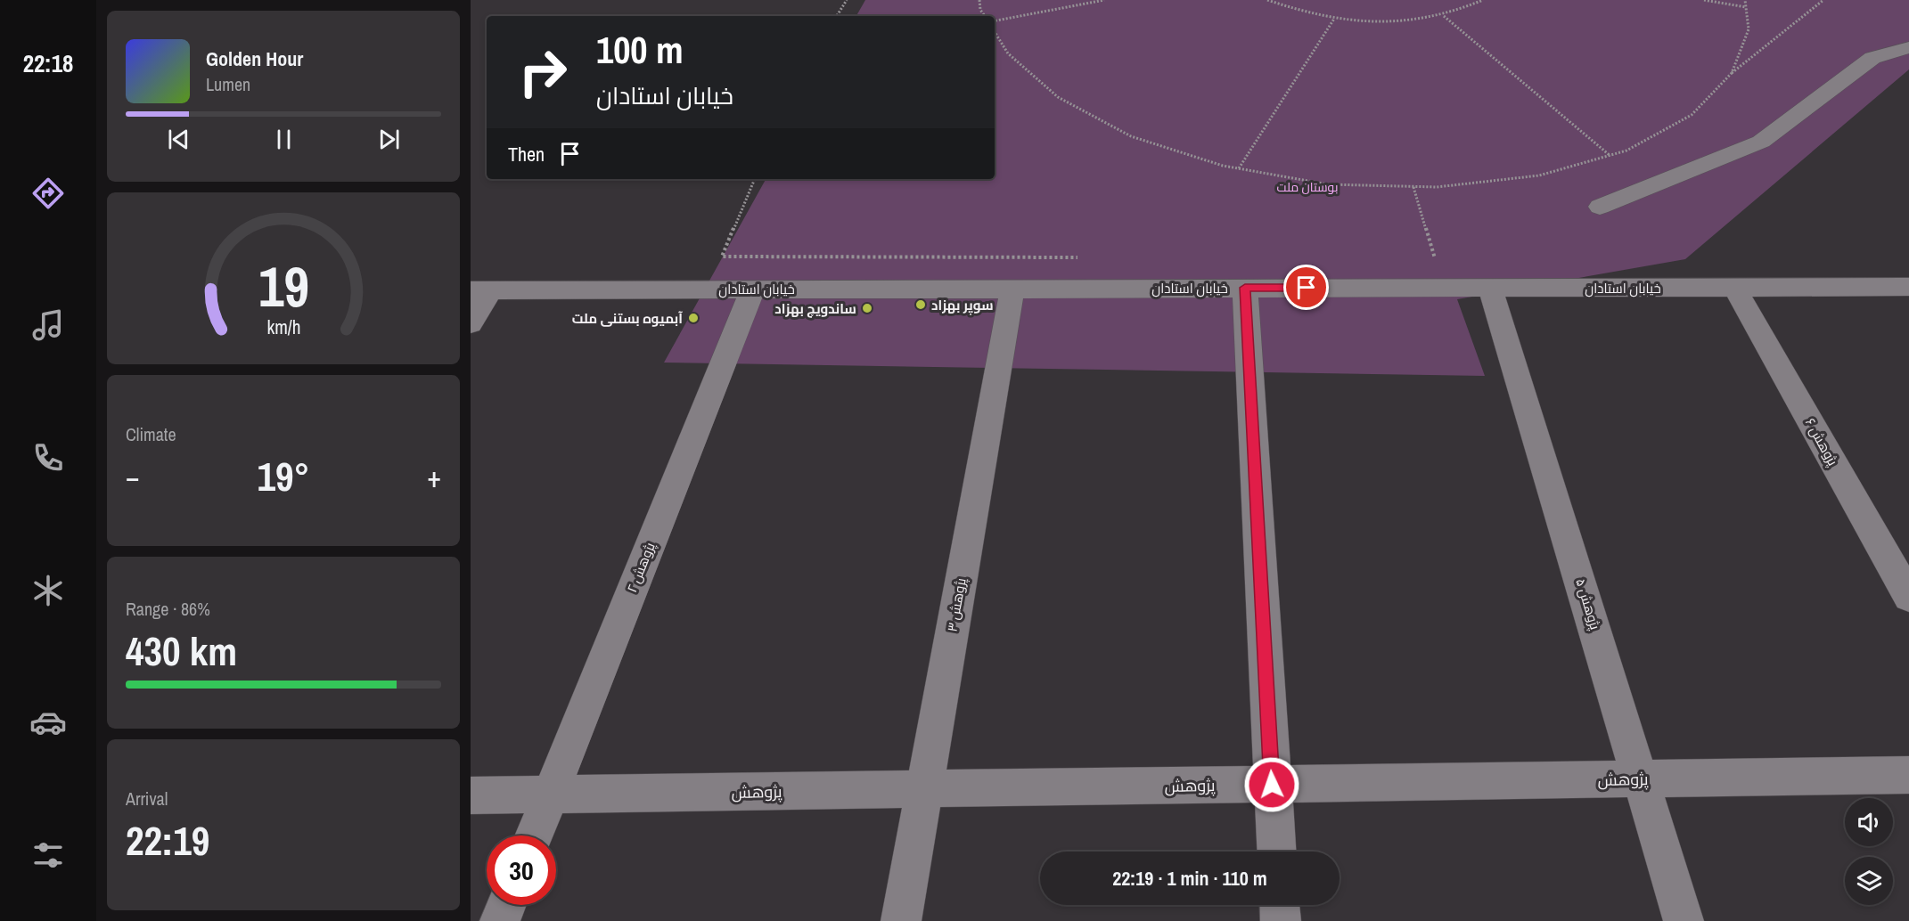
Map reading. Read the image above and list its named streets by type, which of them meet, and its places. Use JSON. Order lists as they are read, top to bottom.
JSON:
{
  "streets": {
    "street": [
      "خیابان استادان",
      "پژوهش ۶",
      "پژوهش ۲",
      "پژوهش ۵",
      "پژوهش ۳",
      "پژوهش"
    ]
  },
  "crossings": [
    ["خیابان استادان", "پژوهش ۶"],
    ["خیابان استادان", "پژوهش ۲"],
    ["خیابان استادان", "پژوهش ۵"],
    ["خیابان استادان", "پژوهش ۳"],
    ["پژوهش ۲", "پژوهش"],
    ["پژوهش ۵", "پژوهش"],
    ["پژوهش ۳", "پژوهش"]
  ],
  "parks": ["بوستان ملت"],
  "places": ["سوپر بهزاد", "ساندویچ بهزاد", "آبمیوه بستنی ملت"],
  "page": {
    "tabs": "22:18",
    "turn": ["100 m", "خیابان استادان"],
    "song": ["Golden Hour", "Lumen"],
    "then": "Then",
    "tile": [
      "Climate",
      ["Range · 86%", "430 km"],
      ["Arrival", "22:19"]
    ],
    "heat": ["−", "19°", "+"],
    "limit": "30",
    "trip": "22:19 · 1 min · 110 m",
    "gauge": ["19", "km/h"]
  }
}
